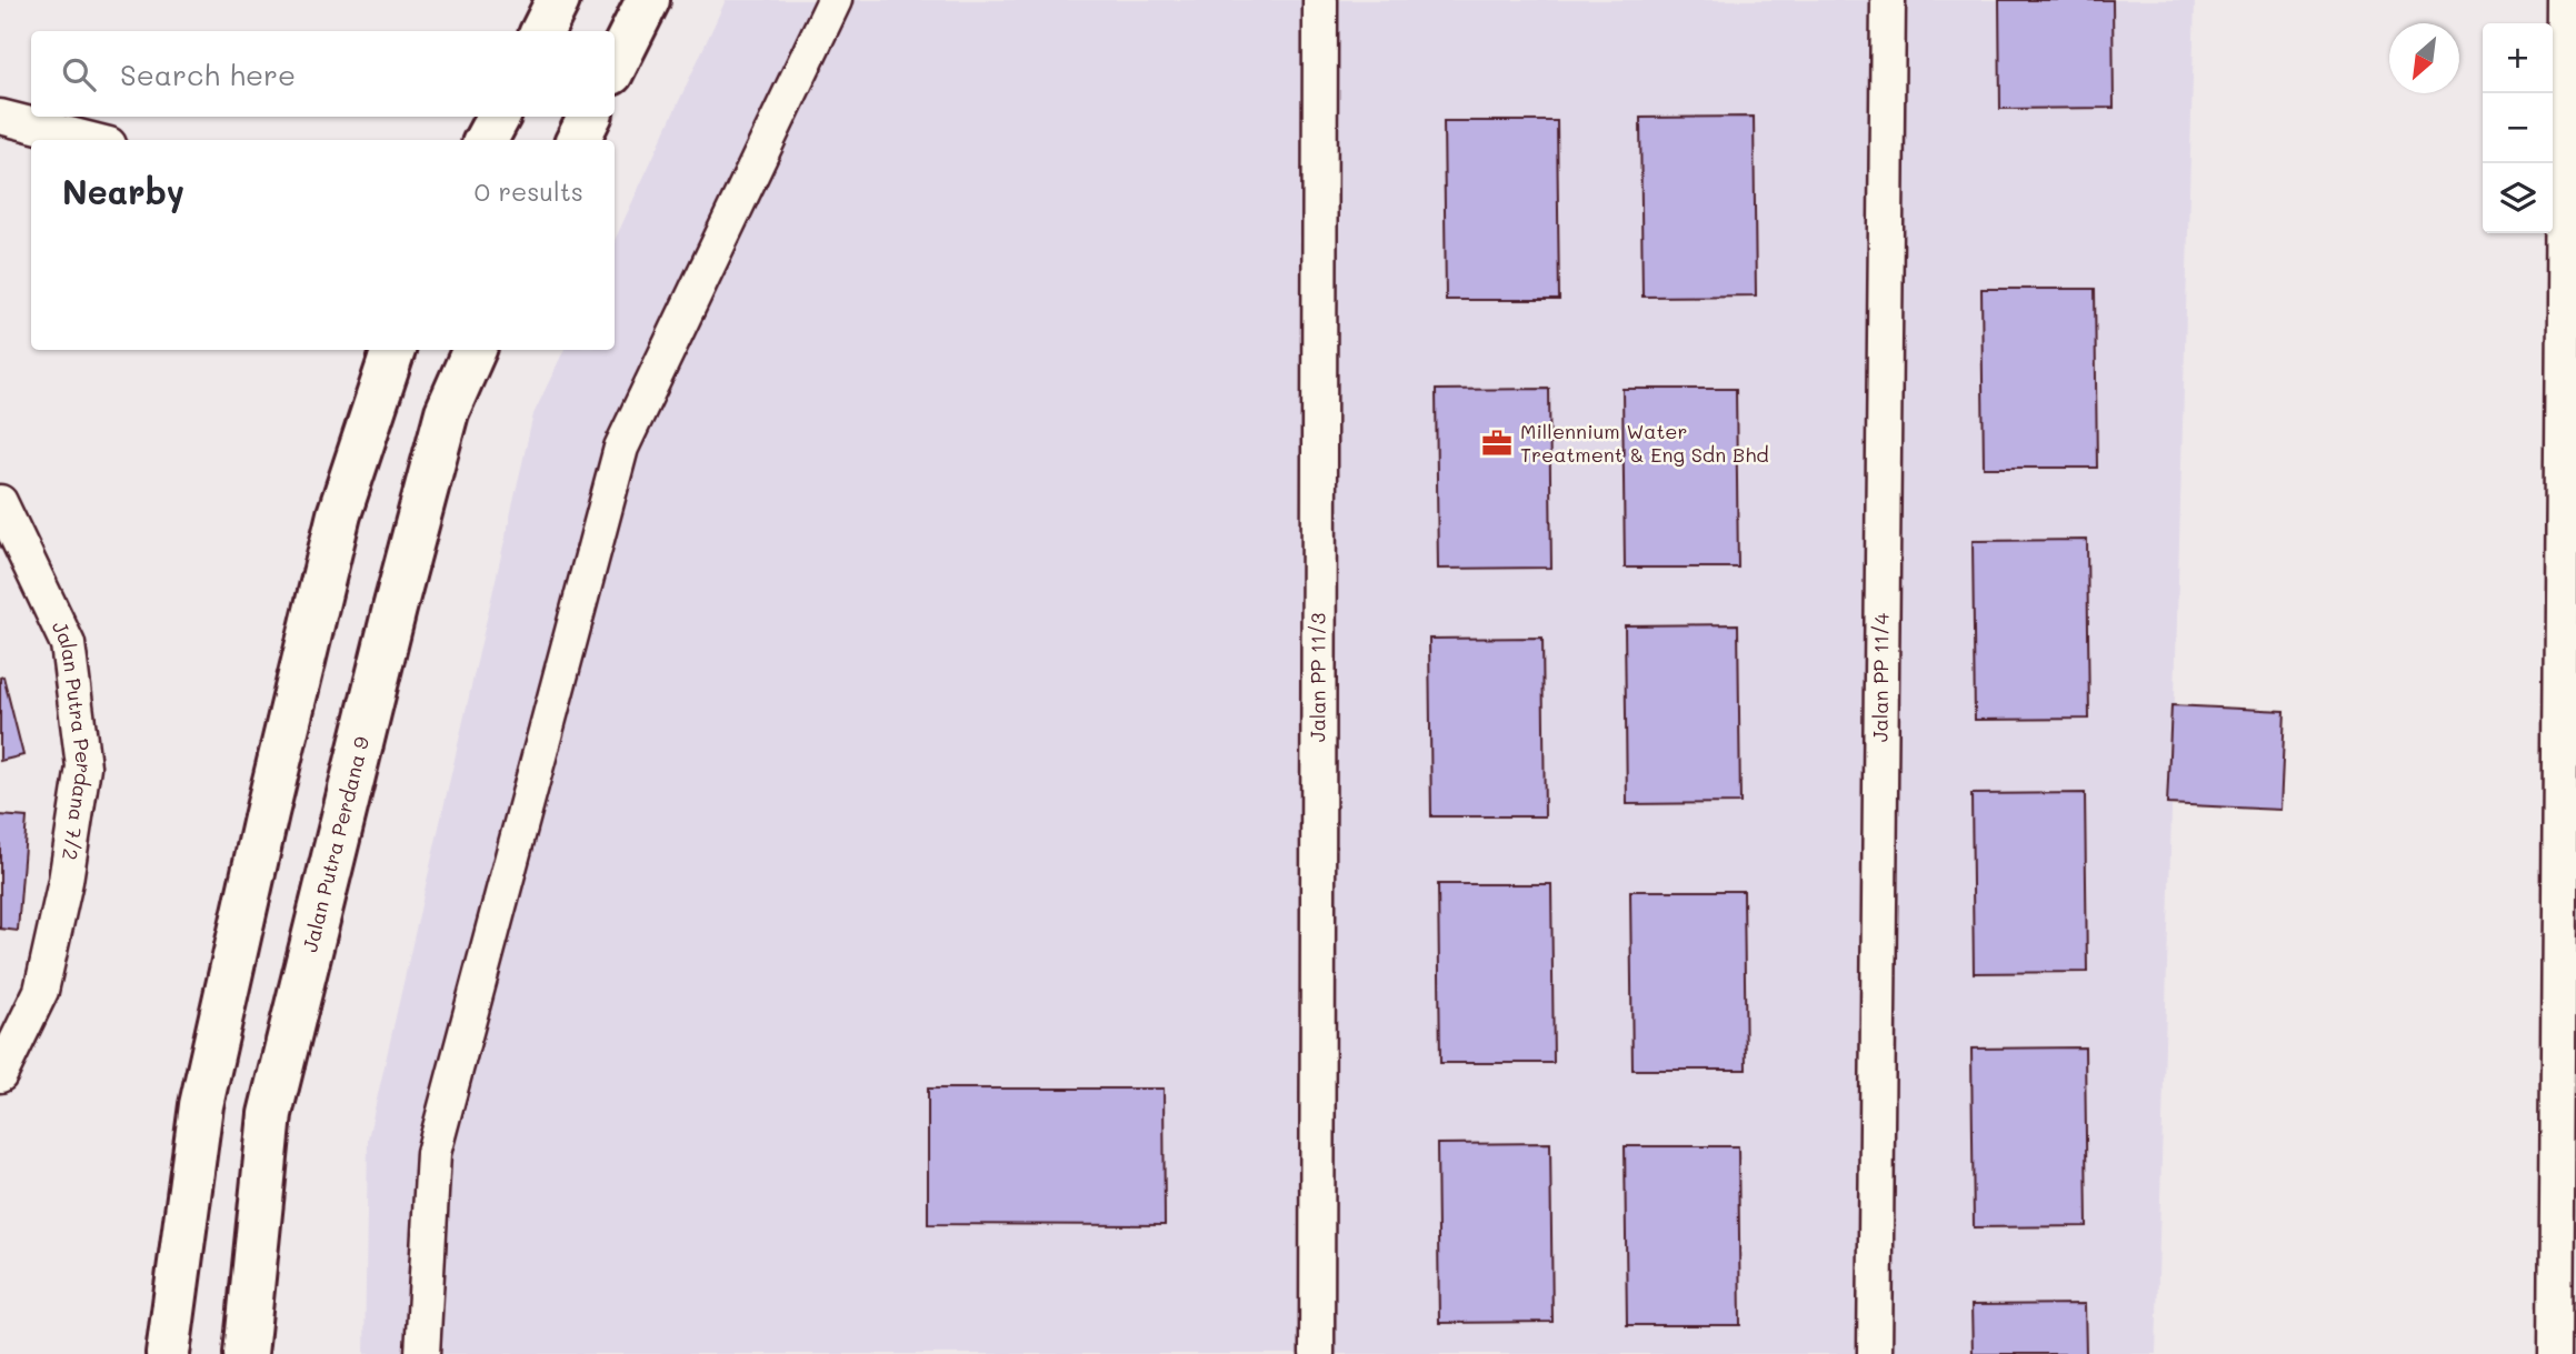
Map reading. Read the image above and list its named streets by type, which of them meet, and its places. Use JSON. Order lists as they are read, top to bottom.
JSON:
{
  "streets": {
    "street": [
      "Jalan PP 11/3",
      "Jalan PP 11/4",
      "Jalan Putra Perdana 7/2",
      "Jalan Putra Perdana 9"
    ]
  },
  "places": {
    "office": ["Millennium Water Treatment & Eng Sdn Bhd"]
  },
  "north": "bottom left",
  "page": {
    "map_buttons": ["+", "−"],
    "search": "Search here",
    "heading": ["Nearby", "0 results"]
  }
}
